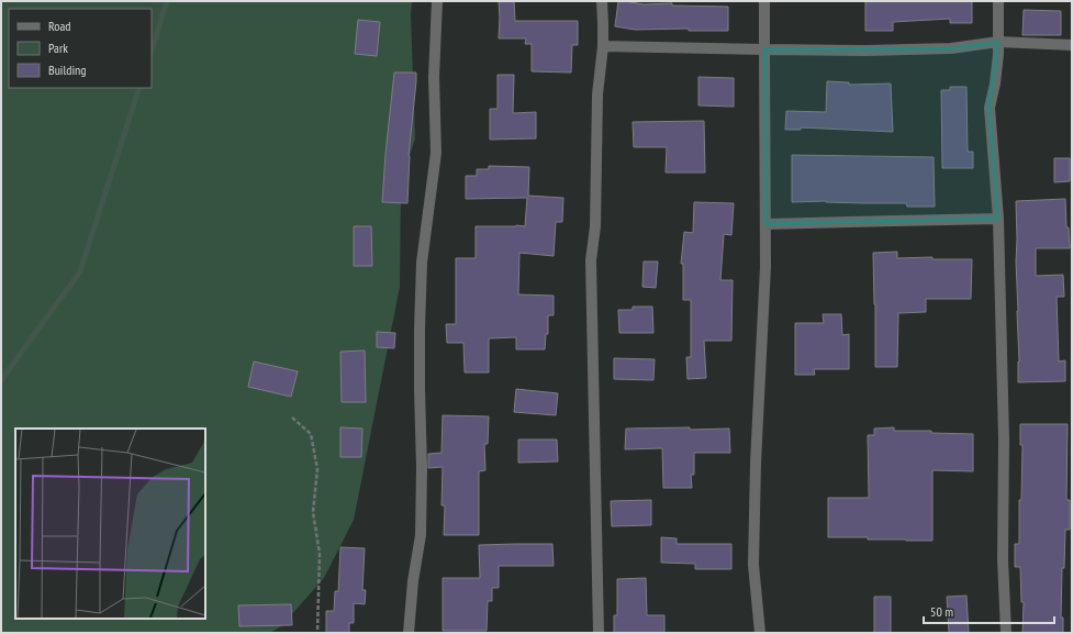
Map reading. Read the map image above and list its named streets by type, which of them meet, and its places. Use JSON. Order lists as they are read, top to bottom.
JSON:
{
  "legend": ["Road", "Park", "Building"],
  "scale_bar": "50 m"
}
